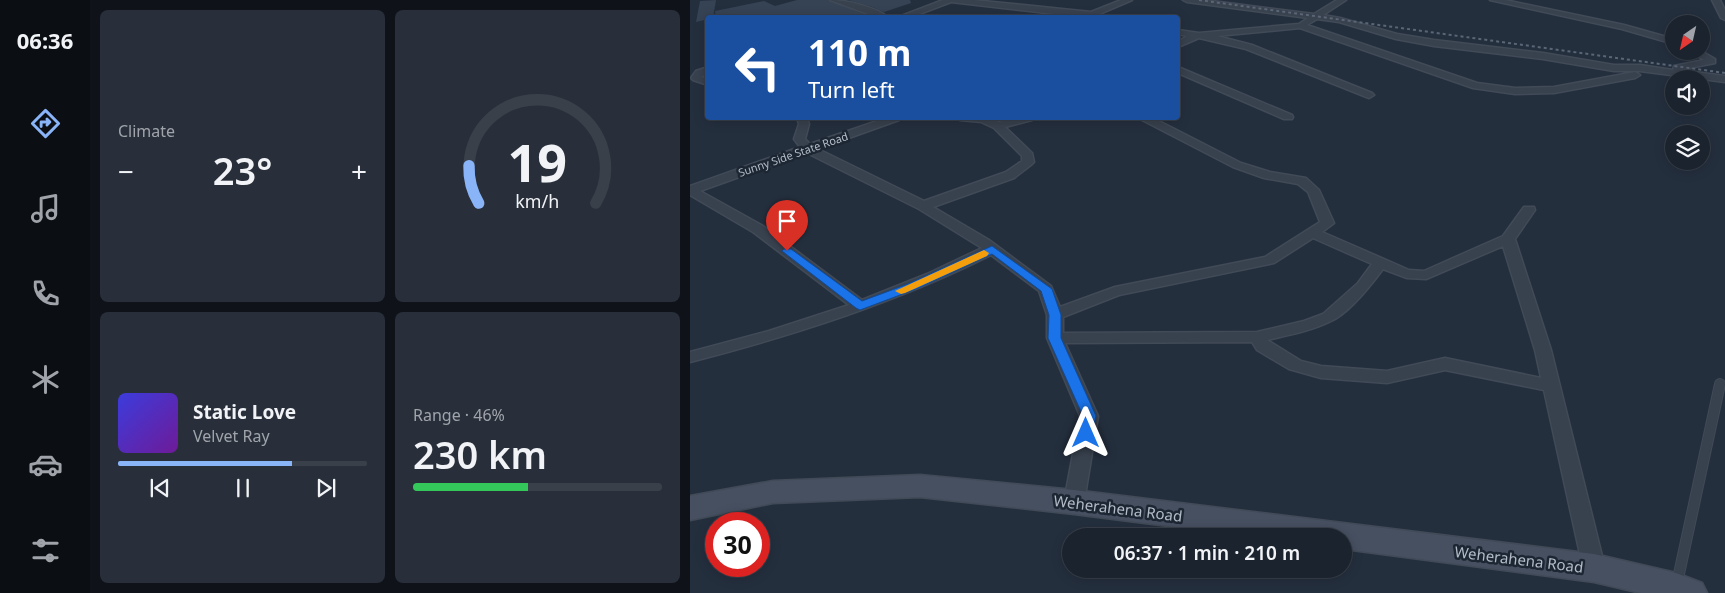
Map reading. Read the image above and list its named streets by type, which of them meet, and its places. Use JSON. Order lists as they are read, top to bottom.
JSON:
{
  "streets": {
    "main road": ["Weherahena Road"],
    "street": ["Sunny Side State Road"]
  },
  "north": "bottom left",
  "page": {
    "tabs": "06:36",
    "tile": [
      "Climate",
      ["Range · 46%", "230 km"]
    ],
    "turn": ["110 m", "Turn left"],
    "heat": ["−", "23°", "+"],
    "song": ["Static Love", "Velvet Ray"],
    "limit": "30",
    "trip": "06:37 · 1 min · 210 m",
    "gauge": ["19", "km/h"]
  }
}
